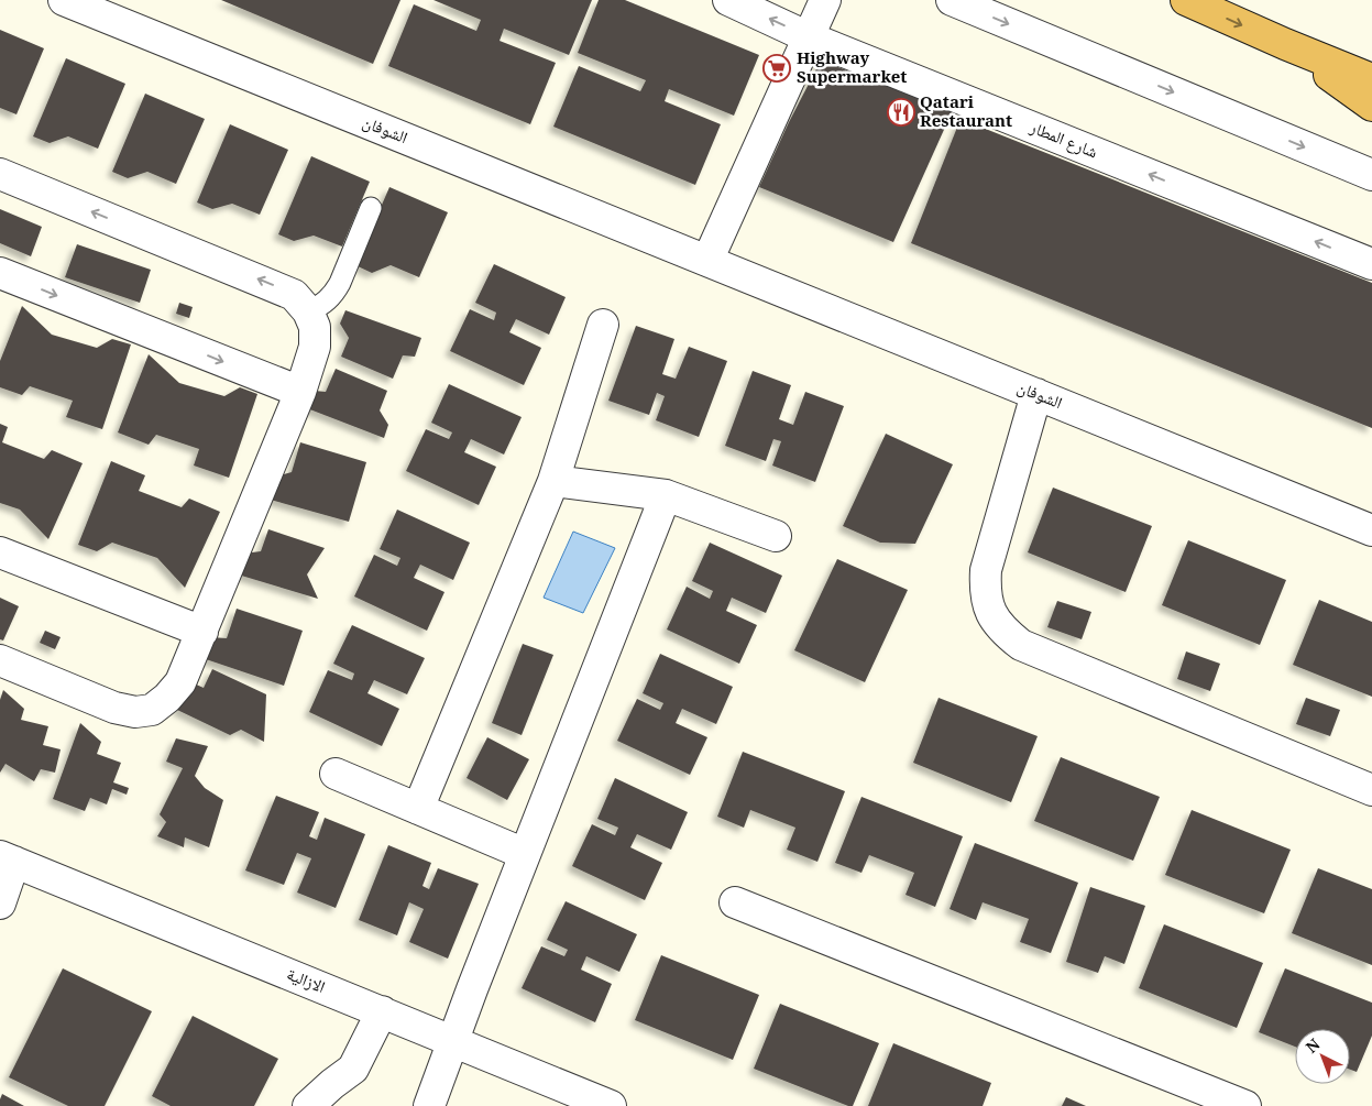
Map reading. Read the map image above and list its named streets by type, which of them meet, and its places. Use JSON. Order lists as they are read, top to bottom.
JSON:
{
  "streets": {
    "street": ["الشوفان", "شارع المطار", "الازالية"]
  },
  "places": {
    "supermarket": ["Highway Supermarket"],
    "restaurant": ["Qatari Restaurant"]
  },
  "north": "top left"
}
